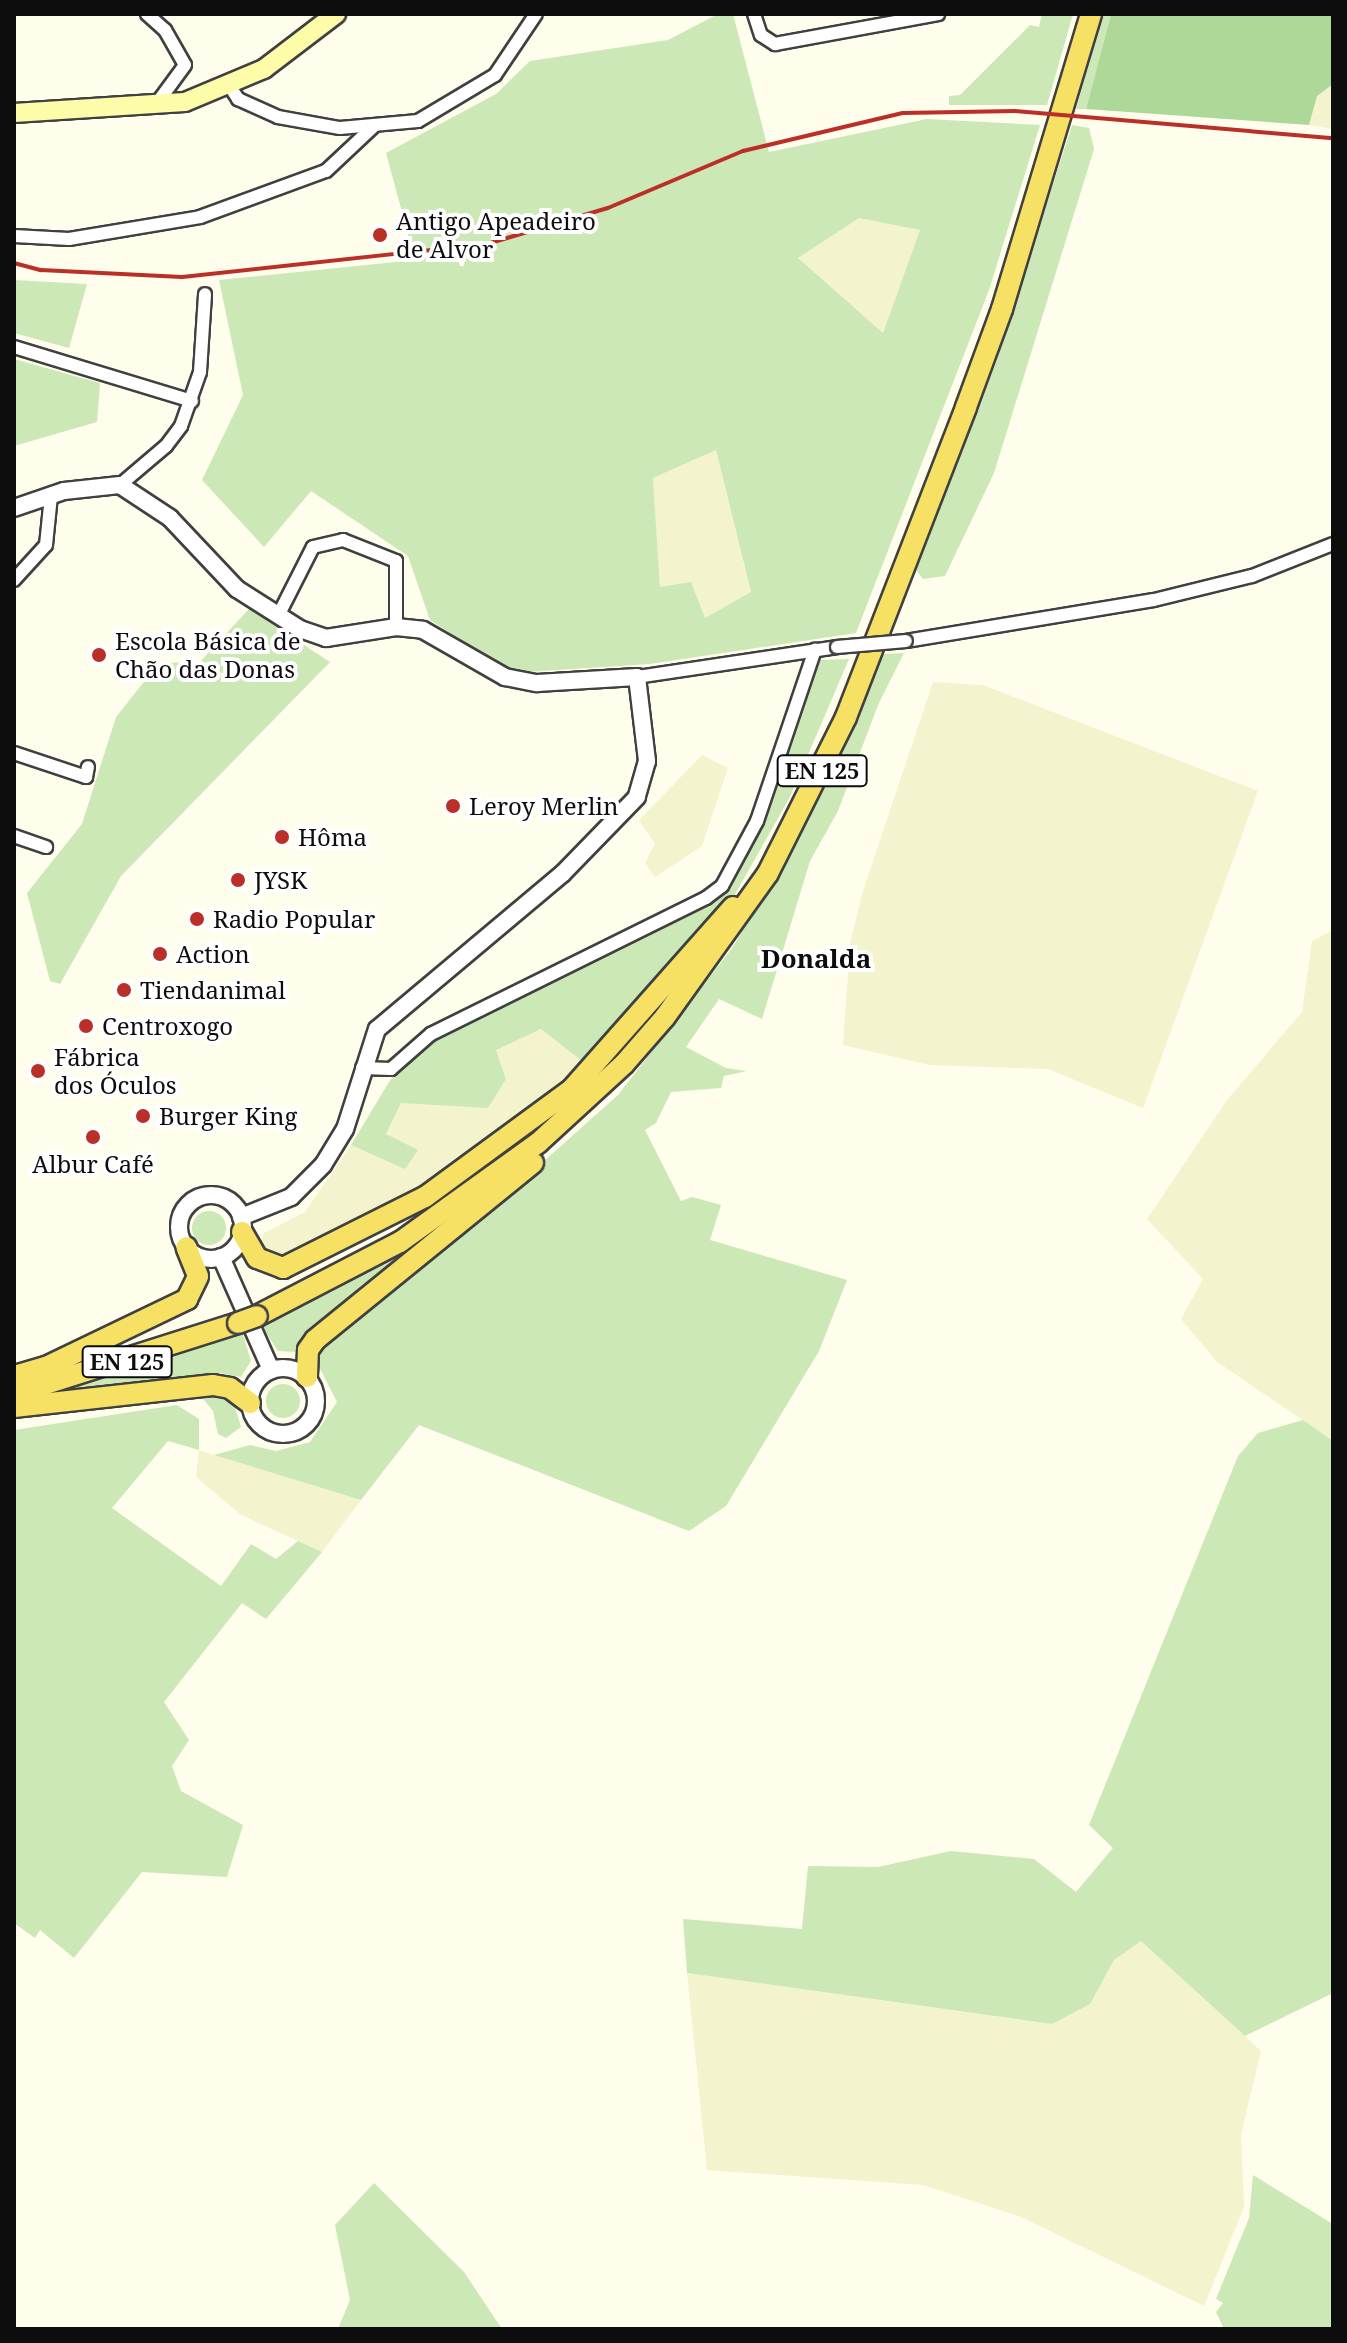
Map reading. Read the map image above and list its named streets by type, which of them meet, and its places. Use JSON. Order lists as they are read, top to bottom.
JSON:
{
  "streets": {
    "main road": ["EN 125"]
  },
  "districts": ["Donalda"],
  "places": [
    "Antigo Apeadeiro de Alvor",
    "Escola Básica de Chão das Donas",
    "Leroy Merlin",
    "Hôma",
    "JYSK",
    "Radio Popular",
    "Action",
    "Tiendanimal",
    "Centroxogo",
    "Fábrica dos Óculos",
    "Burger King",
    "Albur Café"
  ]
}
